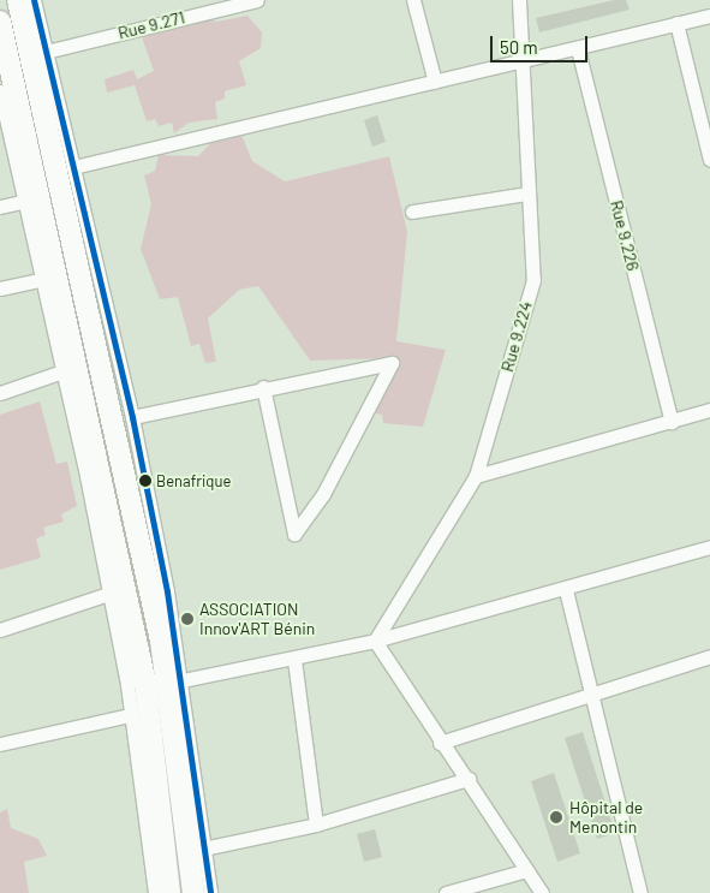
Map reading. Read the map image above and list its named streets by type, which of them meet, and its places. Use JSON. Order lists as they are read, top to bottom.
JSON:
{
  "streets": {
    "street": ["Rue 9.271", "Rue 9.226", "Rue 9.224"]
  },
  "places": ["Benafrique", "ASSOCIATION Innov'ART Bénin", "Hôpital de Menontin"],
  "scale_bar": "50 m"
}
